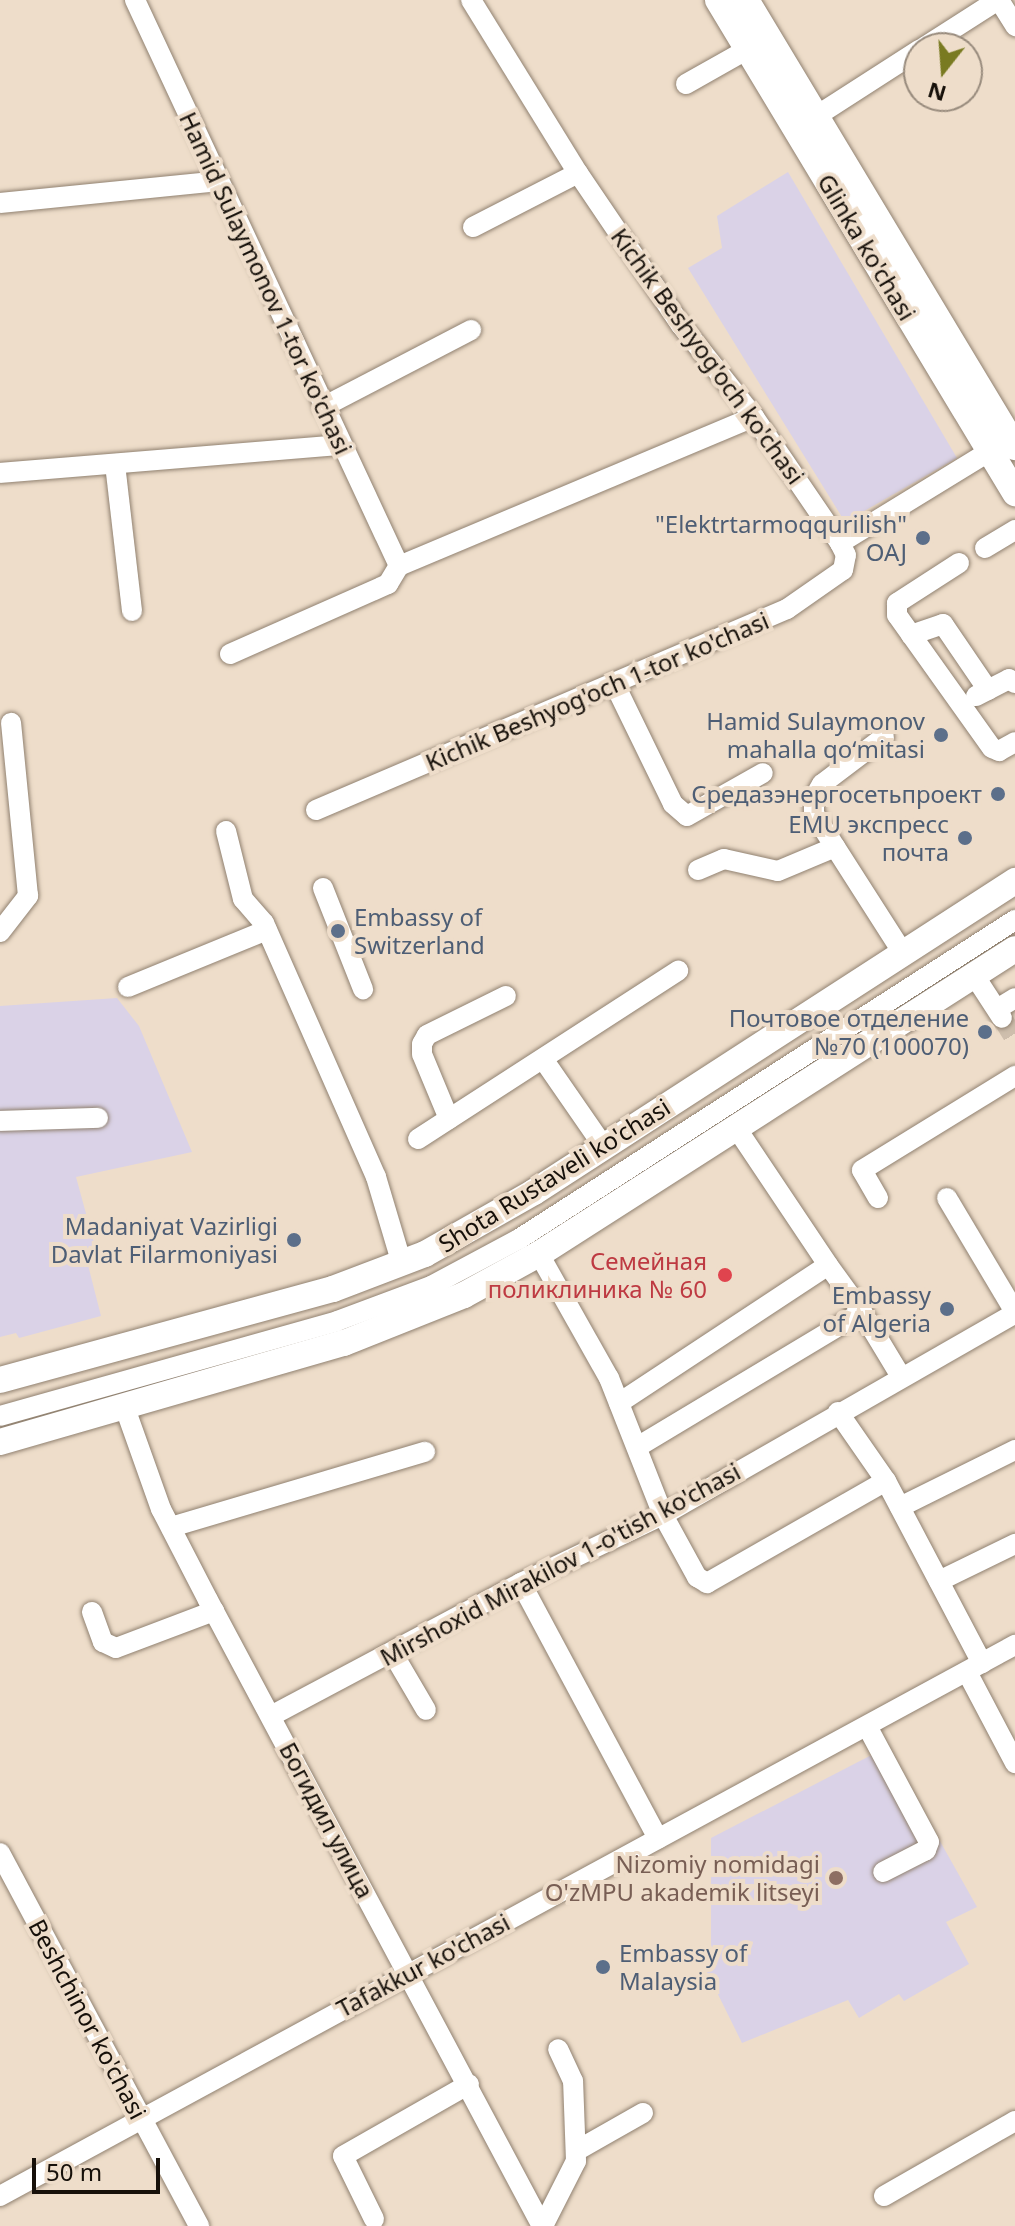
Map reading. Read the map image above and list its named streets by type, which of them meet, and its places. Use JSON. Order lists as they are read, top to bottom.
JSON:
{
  "streets": {
    "main road": ["Glinka ko'chasi", "Shota Rustaveli ko'chasi"],
    "street": [
      "Hamid Sulaymonov 1-tor ko'chasi",
      "Kichik Beshyog'och ko'chasi",
      "Kichik Beshyog'och 1-tor ko'chasi",
      "Mirshoxid Mirakilov 1-o'tish ko'chasi",
      "Богидил улица",
      "Tafakkur ko'chasi",
      "Beshchinor ko'chasi"
    ]
  },
  "crossings": [
    ["Kichik Beshyog'och ko'chasi", "Kichik Beshyog'och 1-tor ko'chasi"],
    ["Mirshoxid Mirakilov 1-o'tish ko'chasi", "Богидил улица"],
    ["Богидил улица", "Tafakkur ko'chasi"],
    ["Tafakkur ko'chasi", "Beshchinor ko'chasi"]
  ],
  "places": [
    "\"Elektrtarmoqqurilish\" OAJ",
    "Hamid Sulaymonov mahalla qoʻmitasi",
    "Средазэнергосетьпроект",
    "EMU экспресс почта",
    "Embassy of Switzerland",
    "Почтовое отделение №70 (100070)",
    "Madaniyat Vazirligi Davlat Filarmoniyasi",
    "Семейная поликлиника № 60",
    "Embassy of Algeria",
    "Nizomiy nomidagi O'zMPU akademik litseyi",
    "Embassy of Malaysia"
  ],
  "scale_bar": "50 m",
  "north": "bottom"
}
